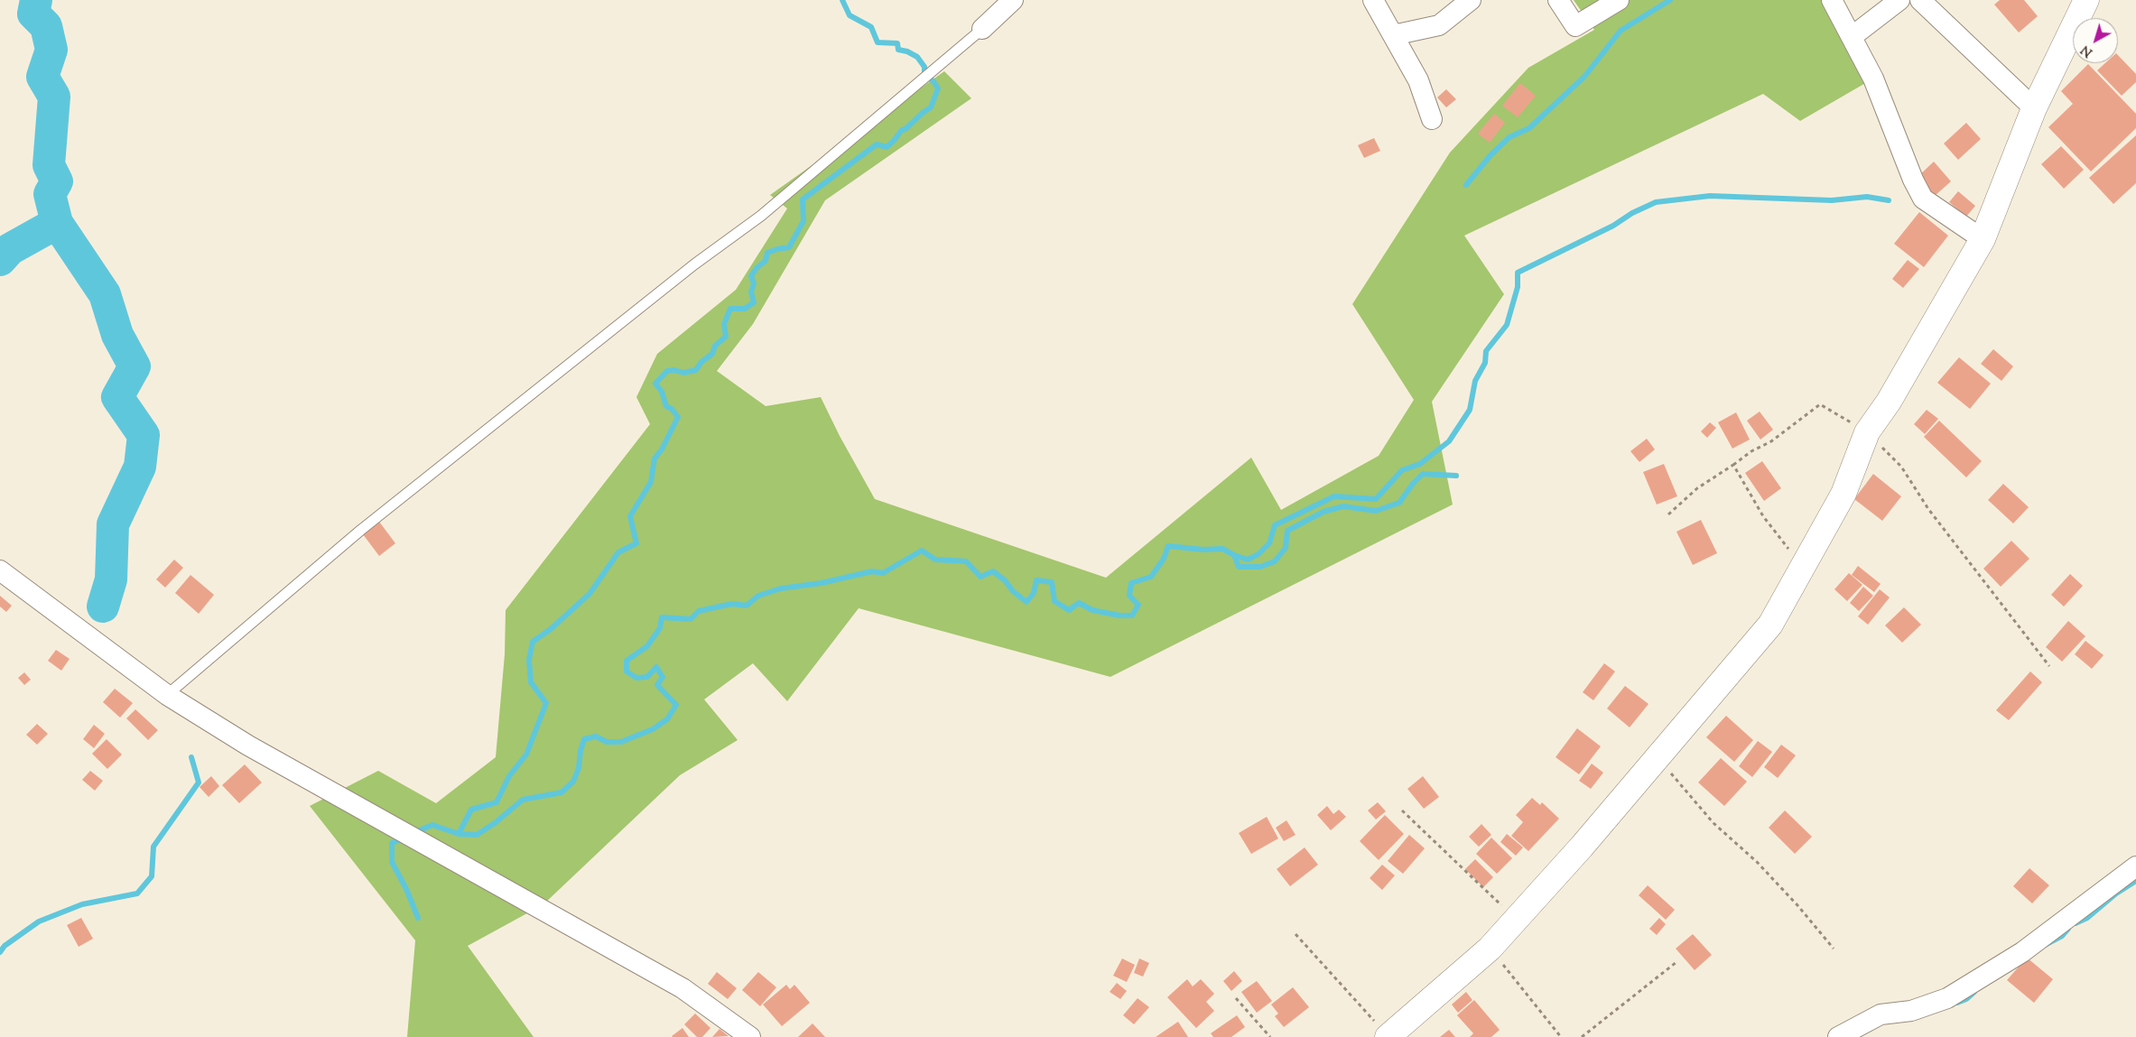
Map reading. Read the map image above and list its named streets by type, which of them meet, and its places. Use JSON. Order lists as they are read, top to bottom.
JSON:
{
  "north": "bottom left"
}
